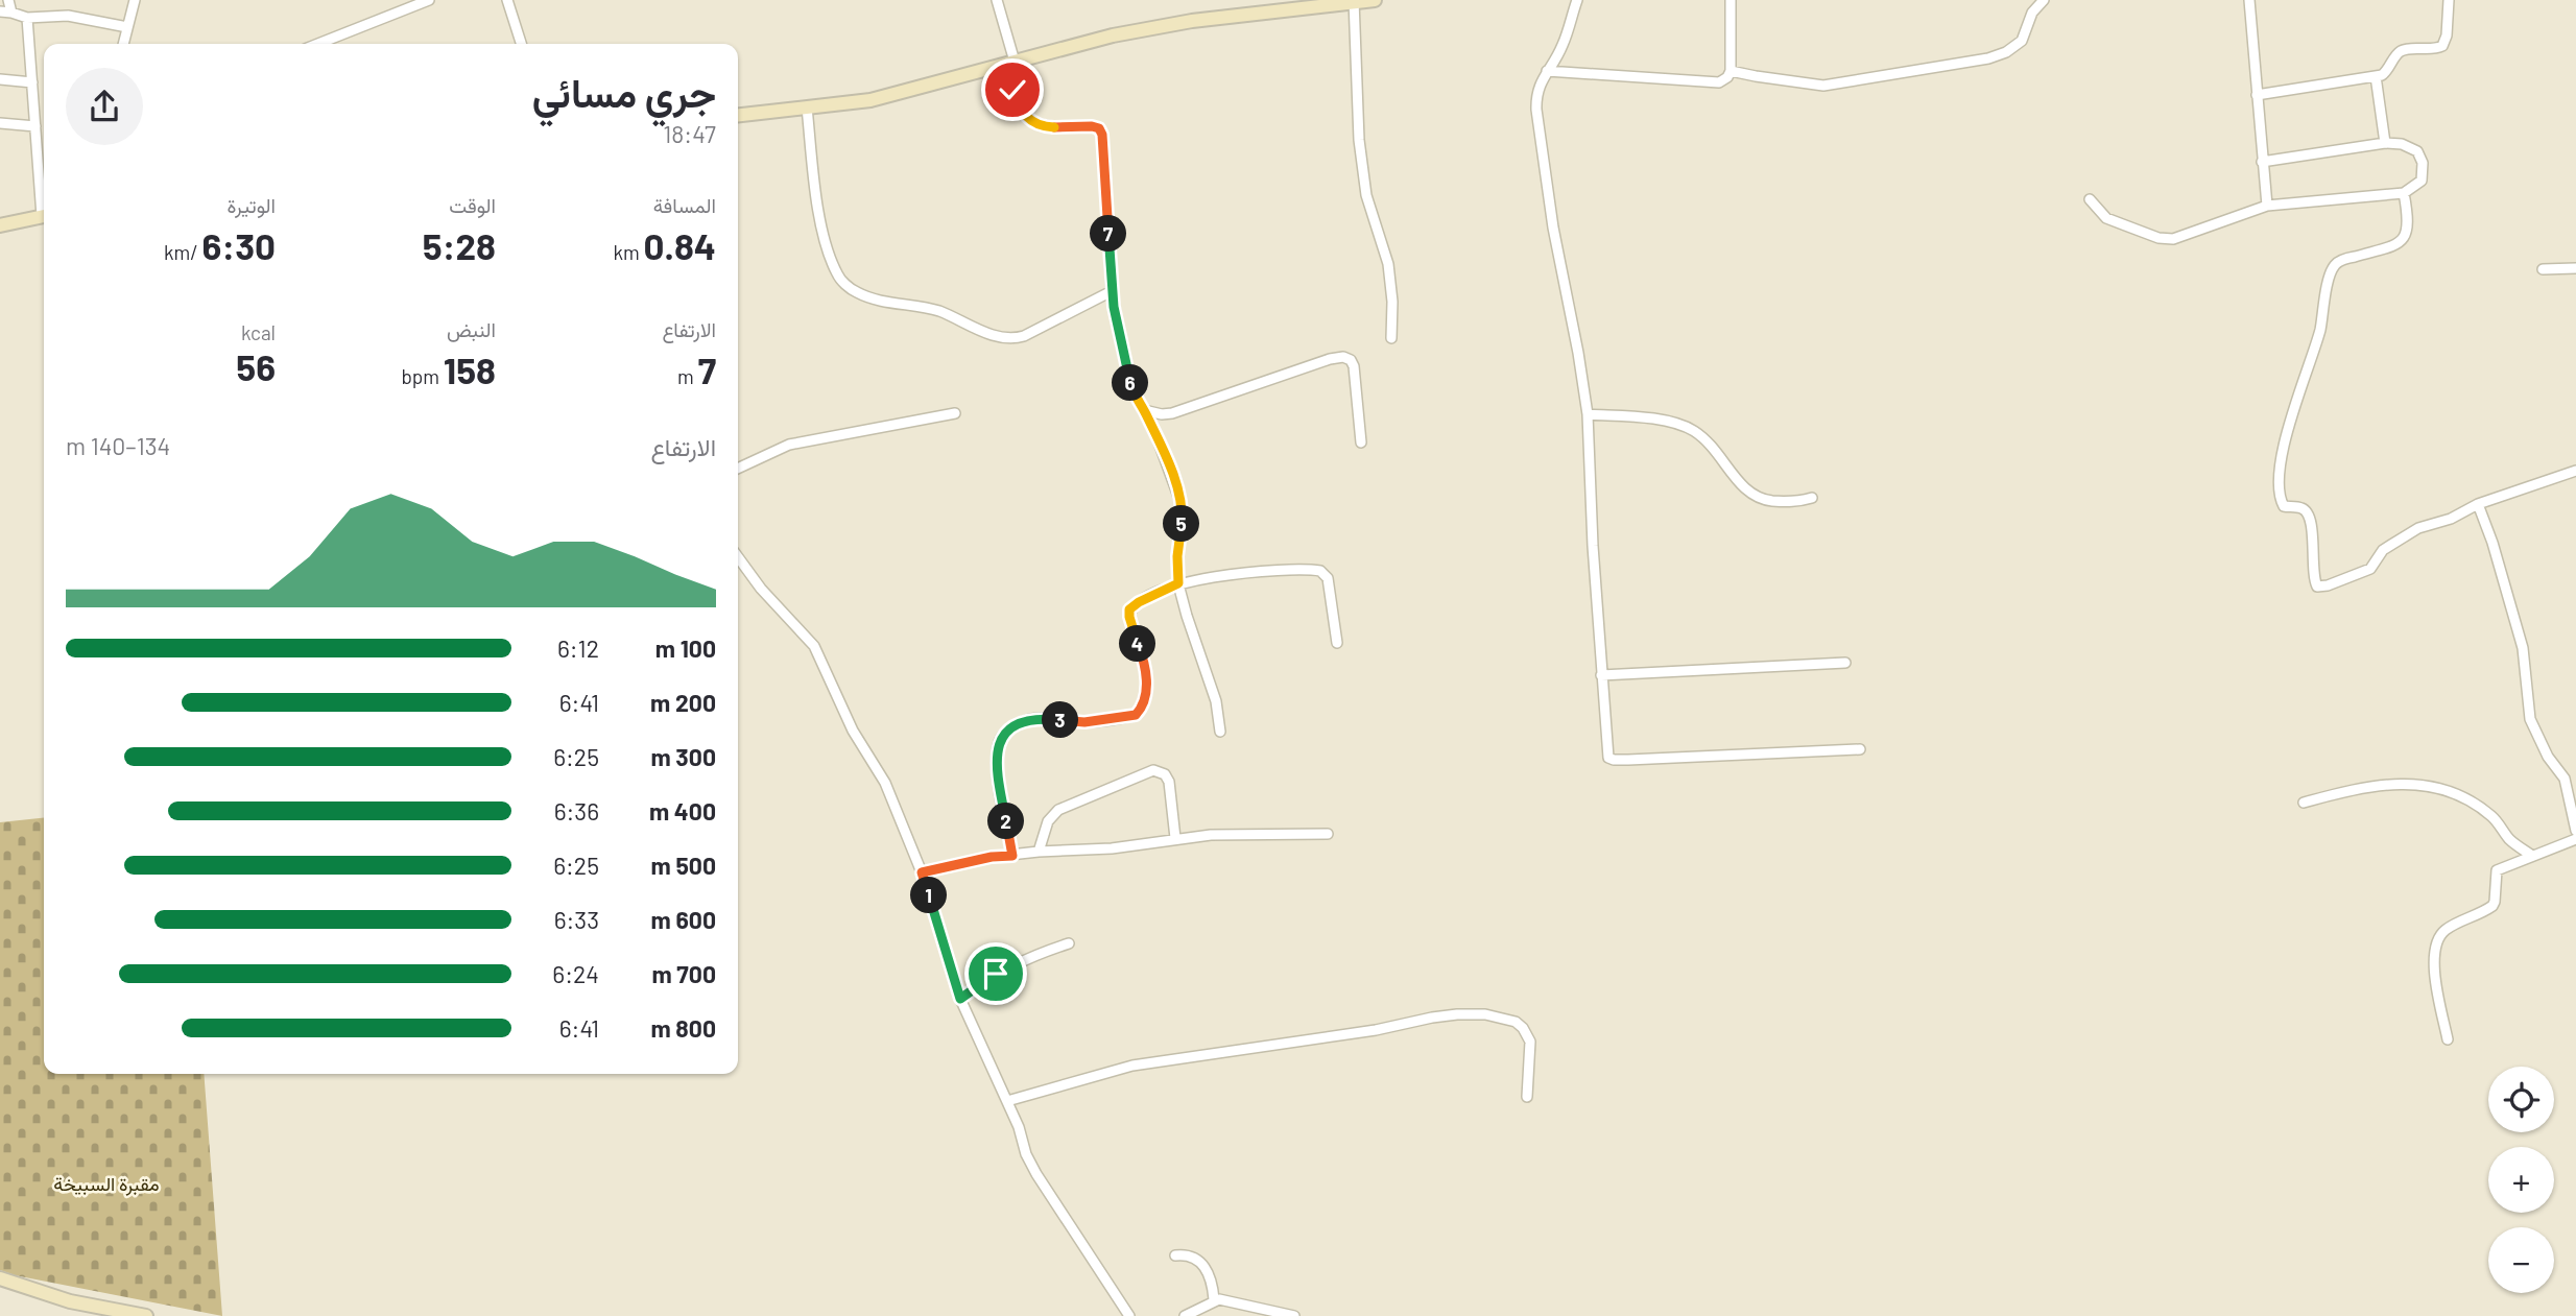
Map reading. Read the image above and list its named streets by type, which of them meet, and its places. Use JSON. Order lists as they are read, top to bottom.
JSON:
{
  "parks": ["مقبرة السبيخة"],
  "page": {
    "heading": ["جري مسائي", "18:47"],
    "stats": [
      ["المسافة", "0.84 km"],
      ["الوقت", "5:28"],
      ["الوتيرة", "6:30 /km"],
      ["الارتفاع", "7 m"],
      ["النبض", "158 bpm"],
      ["kcal", "56"]
    ],
    "pins": [
      "7",
      "6",
      "5",
      "4",
      "3",
      "2",
      "1"
    ],
    "chart": ["الارتفاع", "134–140 m"],
    "list": [
      {
        "name": "100 m",
        "note": "6:12"
      },
      {
        "name": "200 m",
        "note": "6:41"
      },
      {
        "name": "300 m",
        "note": "6:25"
      },
      {
        "name": "400 m",
        "note": "6:36"
      },
      {
        "name": "500 m",
        "note": "6:25"
      },
      {
        "name": "600 m",
        "note": "6:33"
      },
      {
        "name": "700 m",
        "note": "6:24"
      },
      {
        "name": "800 m",
        "note": "6:41"
      }
    ],
    "map_buttons": ["+", "−"]
  }
}
